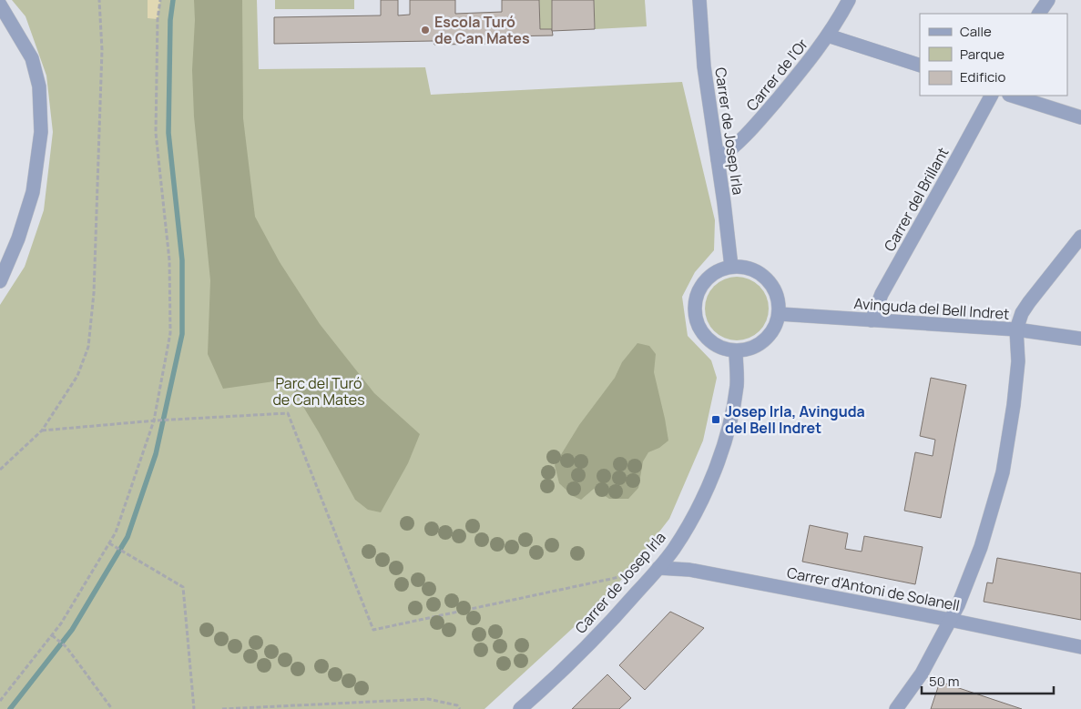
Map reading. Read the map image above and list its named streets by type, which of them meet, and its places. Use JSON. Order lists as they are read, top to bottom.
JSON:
{
  "streets": {
    "street": [
      "Carrer de l'Or",
      "Carrer de Josep Irla",
      "Carrer del Brillant",
      "Avinguda del Bell Indret",
      "Carrer d'Antoni de Solanell"
    ]
  },
  "crossings": [
    ["Carrer de l'Or", "Carrer de Josep Irla"],
    ["Carrer de Josep Irla", "Avinguda del Bell Indret"],
    ["Carrer de Josep Irla", "Carrer d'Antoni de Solanell"],
    ["Carrer del Brillant", "Avinguda del Bell Indret"]
  ],
  "parks": ["Parc del Turó de Can Mates"],
  "places": {
    "other": ["Escola Turó de Can Mates"],
    "transit": ["Josep Irla, Avinguda del Bell Indret"]
  },
  "legend": ["Calle", "Parque", "Edificio"],
  "scale_bar": "50 m"
}
